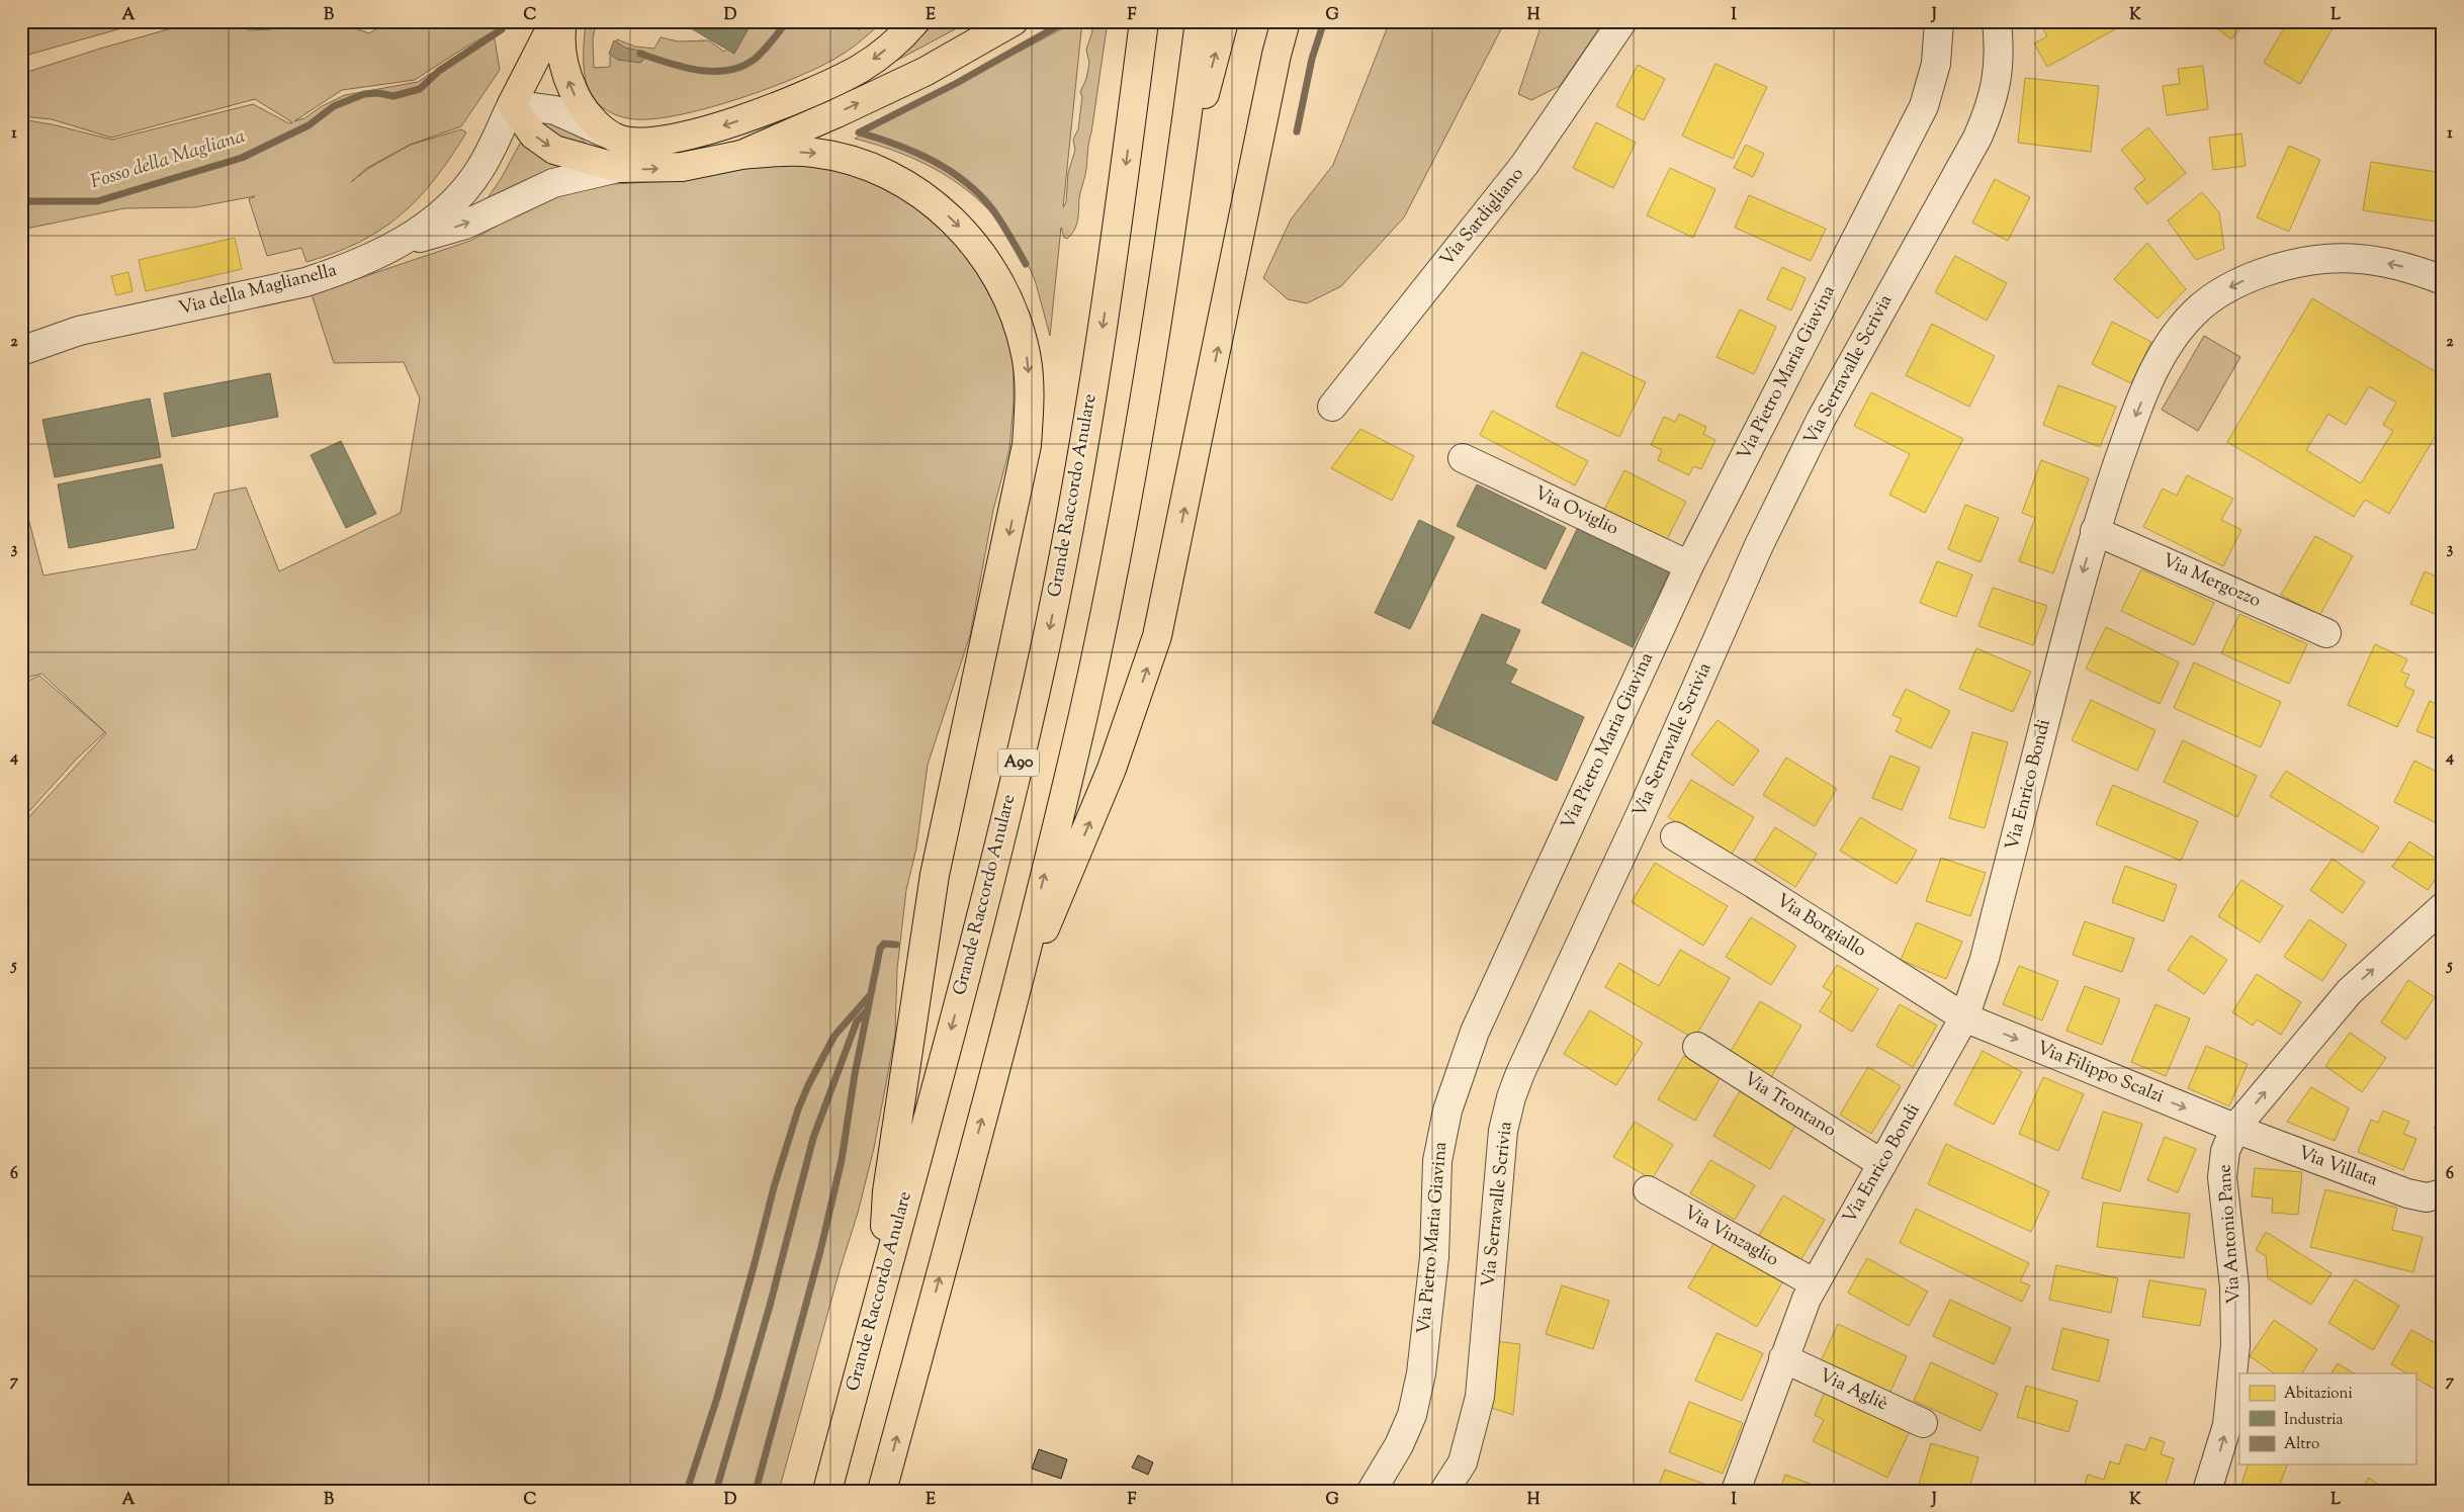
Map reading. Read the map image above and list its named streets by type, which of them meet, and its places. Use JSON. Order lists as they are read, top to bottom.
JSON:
{
  "streets": {
    "main road": ["Via della Maglianella", "Grande Raccordo Anulare", "A90"],
    "street": [
      "Via Sardigliano",
      "Via Serravalle Scrivia",
      "Via Pietro Maria Giavina",
      "Via Oviglio",
      "Via Mergozzo",
      "Via Enrico Bondi",
      "Via Borgiallo",
      "Via Filippo Scalzi",
      "Via Trontano",
      "Via Villata",
      "Via Antonio Pane",
      "Via Vinzaglio",
      "Via Agliè"
    ]
  },
  "crossings": [
    ["Via Pietro Maria Giavina", "Via Oviglio"],
    ["Via Mergozzo", "Via Enrico Bondi"],
    ["Via Enrico Bondi", "Via Borgiallo"],
    ["Via Enrico Bondi", "Via Filippo Scalzi"],
    ["Via Enrico Bondi", "Via Trontano"],
    ["Via Enrico Bondi", "Via Vinzaglio"],
    ["Via Enrico Bondi", "Via Agliè"],
    ["Via Borgiallo", "Via Filippo Scalzi"],
    ["Via Filippo Scalzi", "Via Villata"],
    ["Via Filippo Scalzi", "Via Antonio Pane"],
    ["Via Villata", "Via Antonio Pane"]
  ],
  "one_way": ["Via Enrico Bondi", "Via Filippo Scalzi", "Via Antonio Pane"],
  "water": ["Fosso della Magliana"],
  "legend": ["Abitazioni", "Industria", "Altro"],
  "grid": {
    "columns": [
      "A",
      "B",
      "C",
      "D",
      "E",
      "F",
      "G",
      "H",
      "I",
      "J",
      "K",
      "L"
    ],
    "rows": [
      "1",
      "2",
      "3",
      "4",
      "5",
      "6",
      "7"
    ]
  }
}
